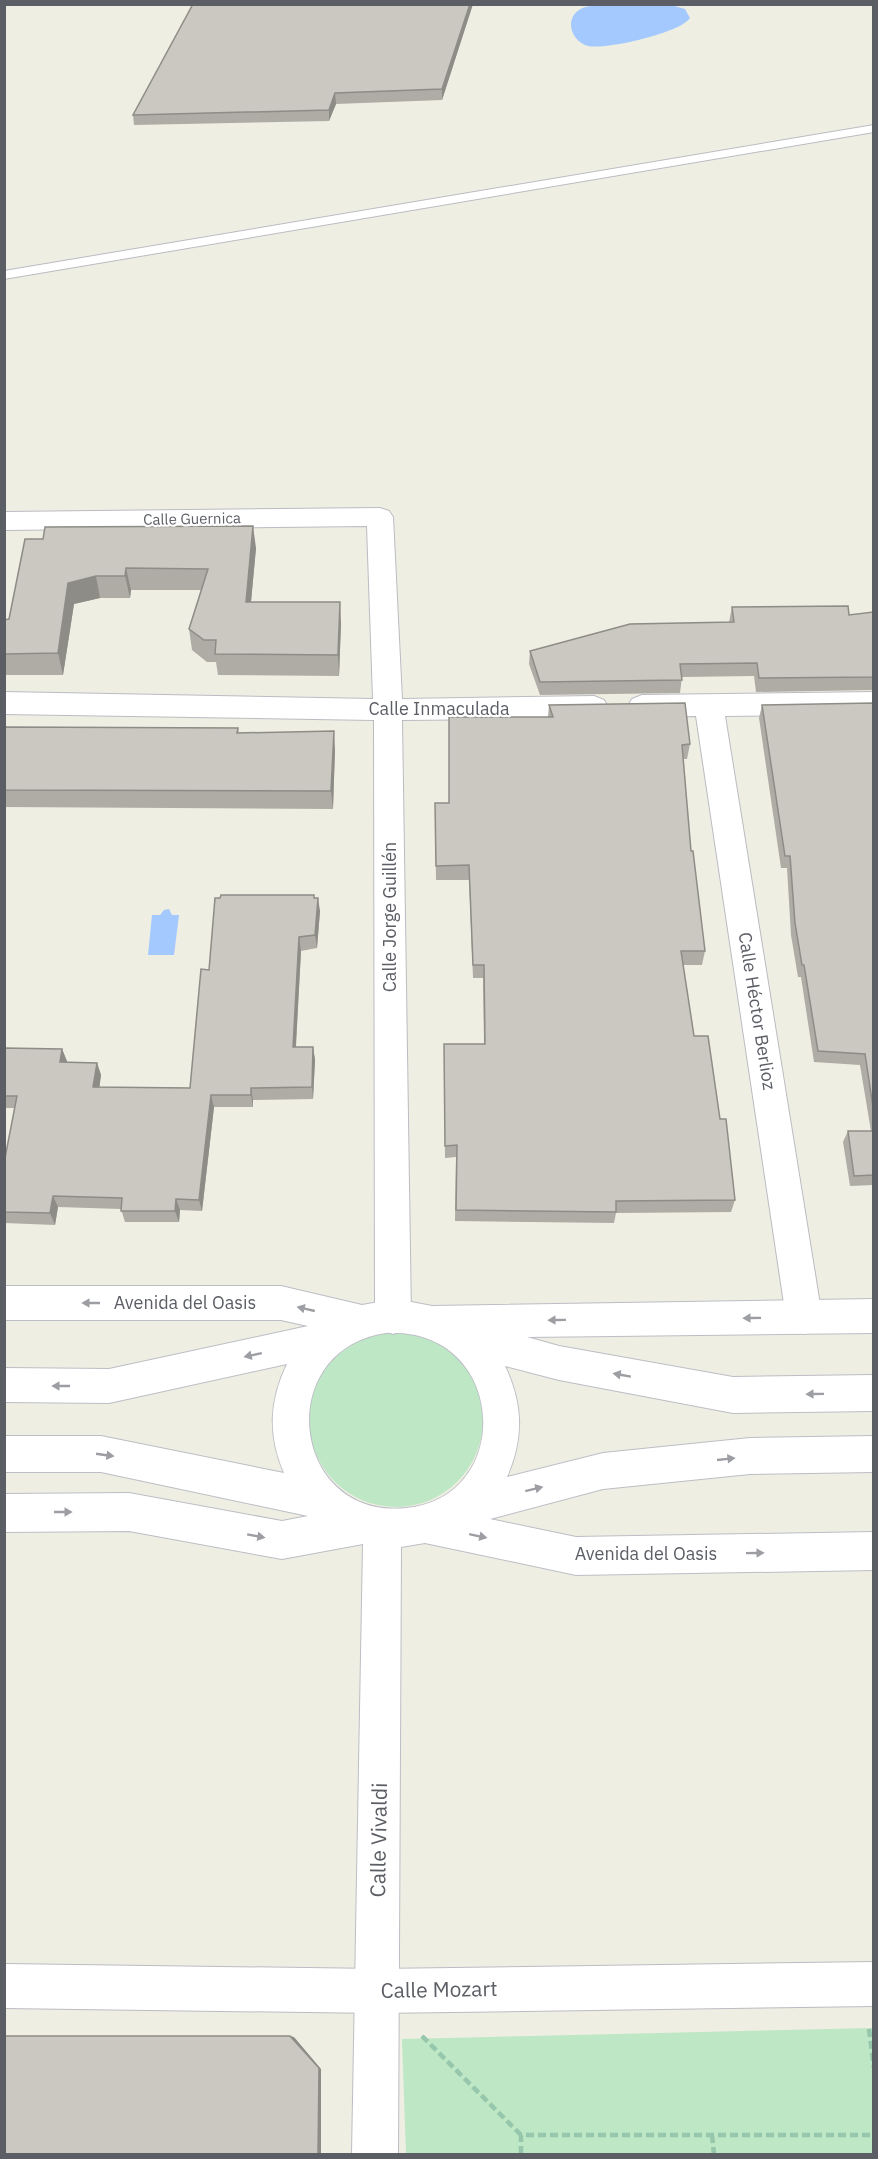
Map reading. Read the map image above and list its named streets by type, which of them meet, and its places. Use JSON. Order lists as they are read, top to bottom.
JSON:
{
  "streets": {
    "street": [
      "Calle Guernica",
      "Calle Inmaculada",
      "Calle Jorge Guillén",
      "Calle Héctor Berlioz",
      "Avenida del Oasis",
      "Calle Vivaldi",
      "Calle Mozart"
    ]
  },
  "crossings": [
    ["Calle Guernica", "Calle Jorge Guillén"],
    ["Calle Inmaculada", "Calle Jorge Guillén"],
    ["Calle Inmaculada", "Calle Héctor Berlioz"],
    ["Calle Jorge Guillén", "Avenida del Oasis"],
    ["Calle Jorge Guillén", "Calle Vivaldi"],
    ["Avenida del Oasis", "Calle Vivaldi"],
    ["Calle Vivaldi", "Calle Mozart"]
  ]
}
